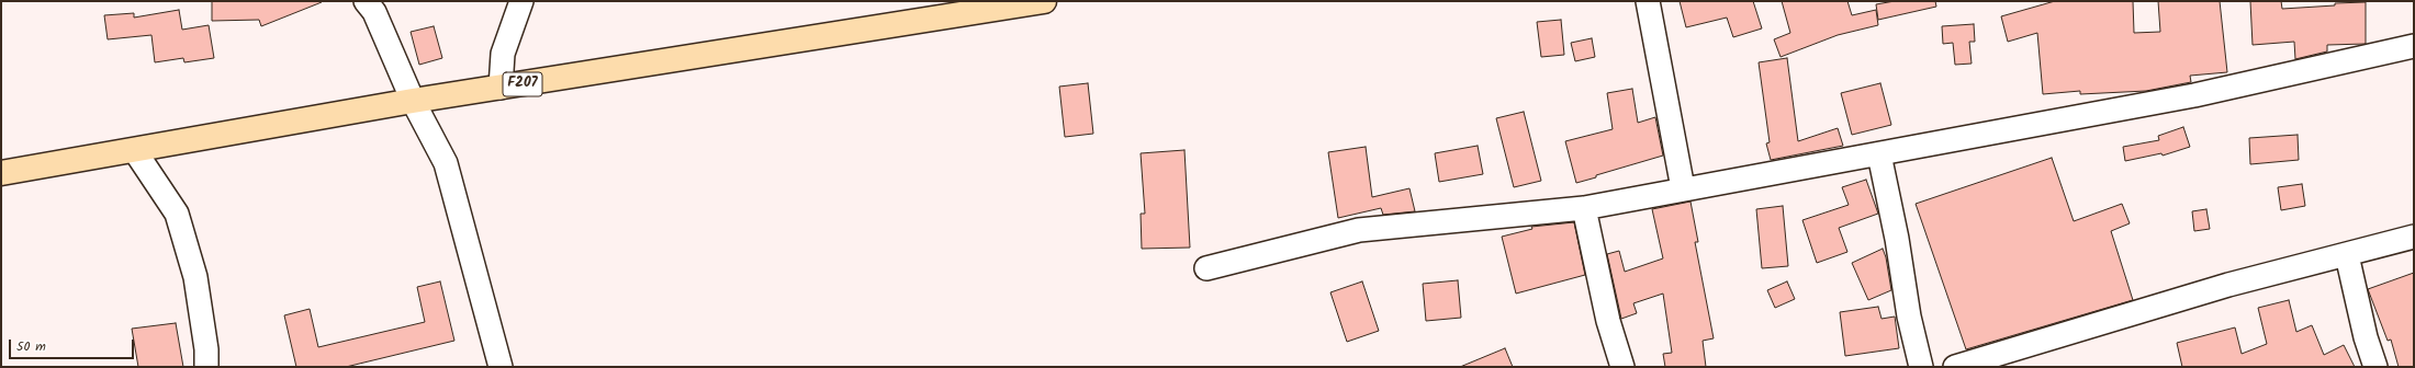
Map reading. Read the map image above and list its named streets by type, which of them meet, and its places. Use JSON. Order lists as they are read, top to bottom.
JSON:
{
  "streets": {
    "main road": ["F207"]
  },
  "scale_bar": "50 m"
}
